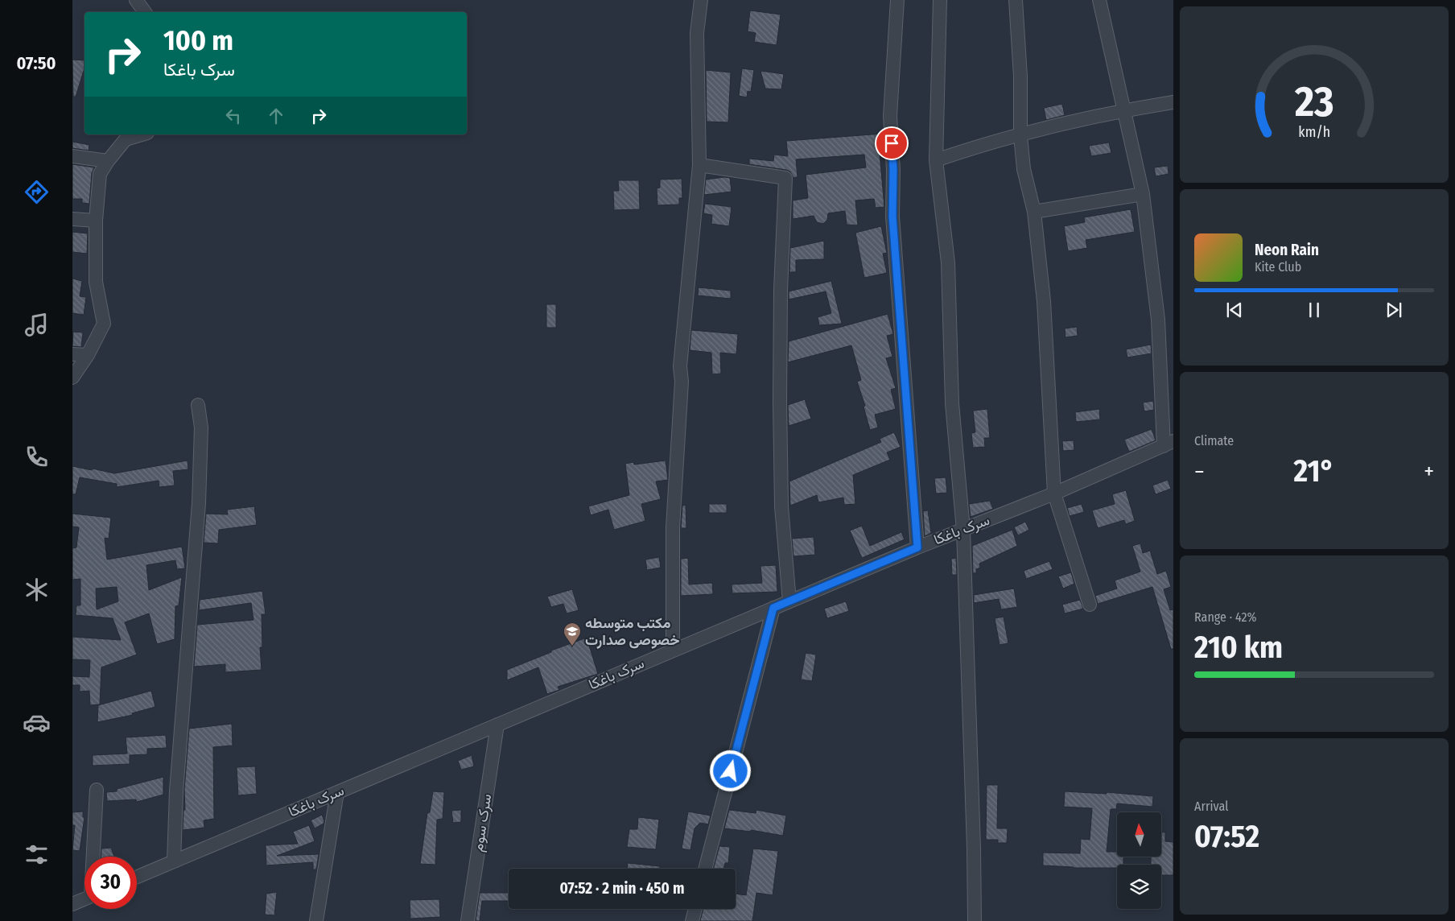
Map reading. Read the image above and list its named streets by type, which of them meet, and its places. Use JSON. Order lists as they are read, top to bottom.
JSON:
{
  "streets": {
    "street": ["سرک باغکا", "سرک سوم"]
  },
  "crossings": [
    ["سرک باغکا", "سرک سوم"]
  ],
  "places": {
    "school or university": ["مکتب متوسطه خصوصی صدارت"]
  },
  "north": "top",
  "page": {
    "tabs": "07:50",
    "turn": ["100 m", "سرک باغکا"],
    "song": ["Neon Rain", "Kite Club"],
    "tile": [
      "Climate",
      ["Range · 42%", "210 km"],
      ["Arrival", "07:52"]
    ],
    "heat": ["−", "21°", "+"],
    "limit": "30",
    "trip": "07:52 · 2 min · 450 m",
    "gauge": ["23", "km/h"]
  }
}
